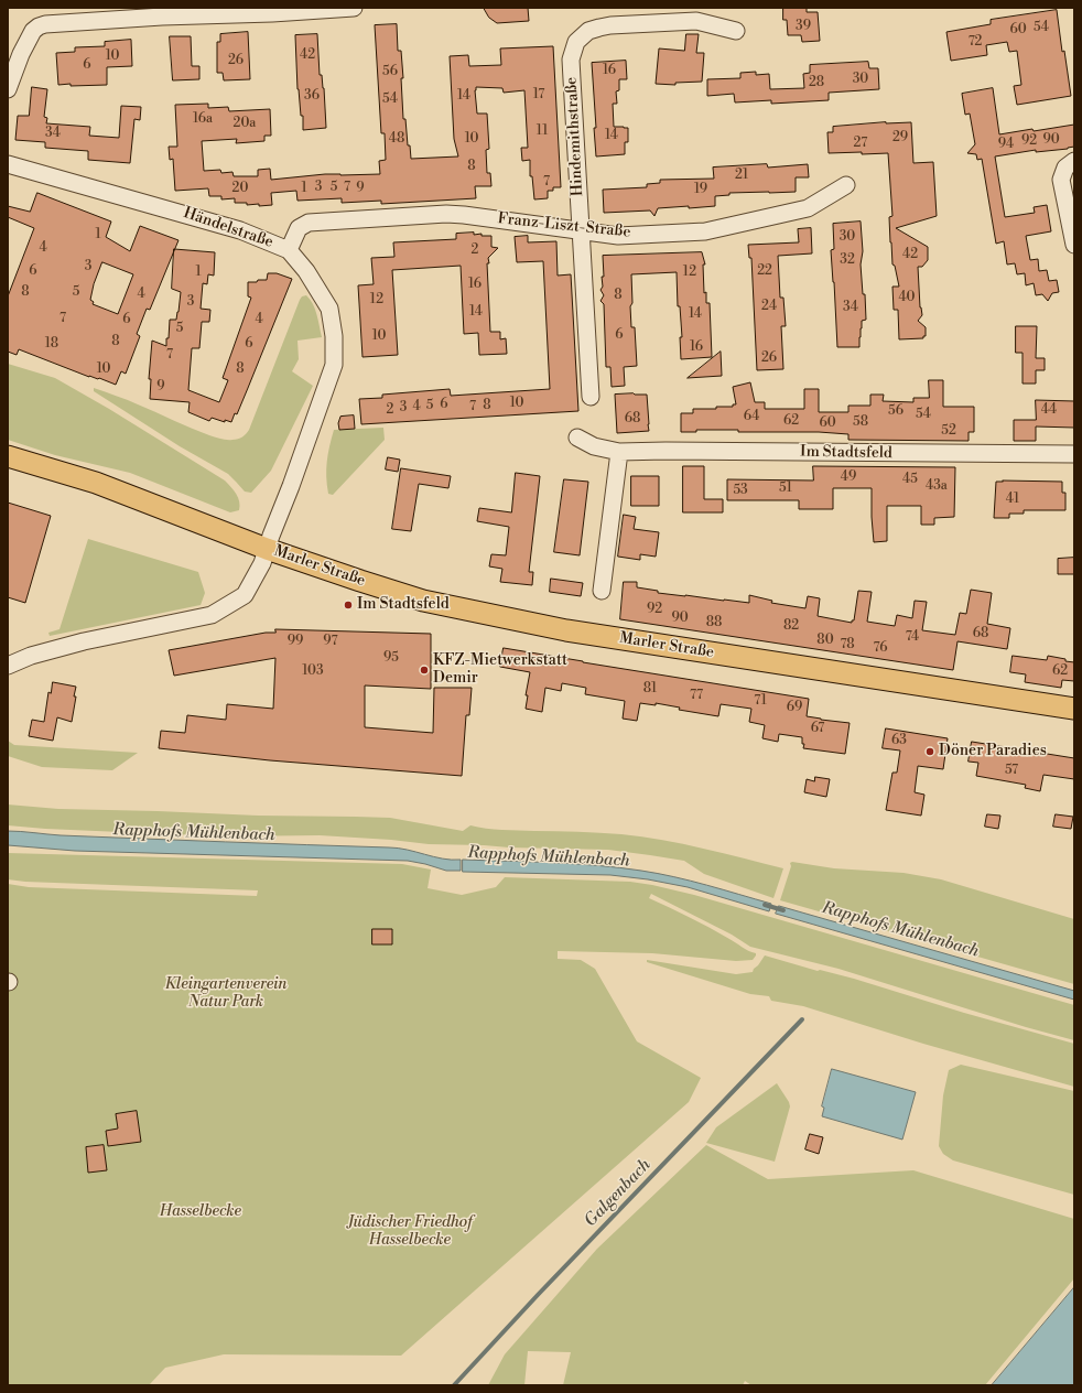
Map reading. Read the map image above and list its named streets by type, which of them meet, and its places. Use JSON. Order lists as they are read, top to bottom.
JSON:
{
  "streets": {
    "main road": ["Marler Straße"],
    "street": [
      "Hindemithstraße",
      "Franz-Liszt-Straße",
      "Händelstraße",
      "Im Stadtsfeld"
    ]
  },
  "crossings": [
    ["Hindemithstraße", "Franz-Liszt-Straße"],
    ["Franz-Liszt-Straße", "Händelstraße"],
    ["Händelstraße", "Marler Straße"]
  ],
  "water": ["Rapphofs Mühlenbach", "Galgenbach"],
  "parks": ["Kleingartenverein Natur Park", "Hasselbecke", "Jüdischer Friedhof Hasselbecke"],
  "places": ["Im Stadtsfeld", "KFZ-Mietwerkstatt Demir", "Döner Paradies"],
  "house_numbers": [
    "39",
    "54",
    "60",
    "72",
    "42",
    "10",
    "26",
    "6",
    "16",
    "56",
    "30",
    "28",
    "17",
    "36",
    "14",
    "54",
    "16a",
    "20a",
    "11",
    "34",
    "14",
    "29",
    "48",
    "10",
    "90",
    "92",
    "27",
    "94",
    "8",
    "21",
    "7",
    "3",
    "5",
    "7",
    "20",
    "1",
    "9",
    "19",
    "1",
    "30",
    "4",
    "2",
    "42",
    "32",
    "3",
    "6",
    "22",
    "1",
    "12",
    "16",
    "8",
    "5",
    "4",
    "8",
    "40",
    "12",
    "3",
    "24",
    "34",
    "14",
    "14",
    "7",
    "6",
    "4",
    "5",
    "6",
    "10",
    "8",
    "18",
    "6",
    "16",
    "7",
    "26",
    "10",
    "8",
    "9",
    "10",
    "6",
    "5",
    "8",
    "4",
    "7",
    "3",
    "2",
    "44",
    "56",
    "54",
    "64",
    "68",
    "62",
    "58",
    "60",
    "52",
    "49",
    "45",
    "43a",
    "51",
    "53",
    "41",
    "92",
    "90",
    "88",
    "82",
    "68",
    "74",
    "80",
    "99",
    "97",
    "78",
    "76",
    "95",
    "103",
    "62",
    "81",
    "77",
    "71",
    "69",
    "67",
    "63",
    "57"
  ]
}
